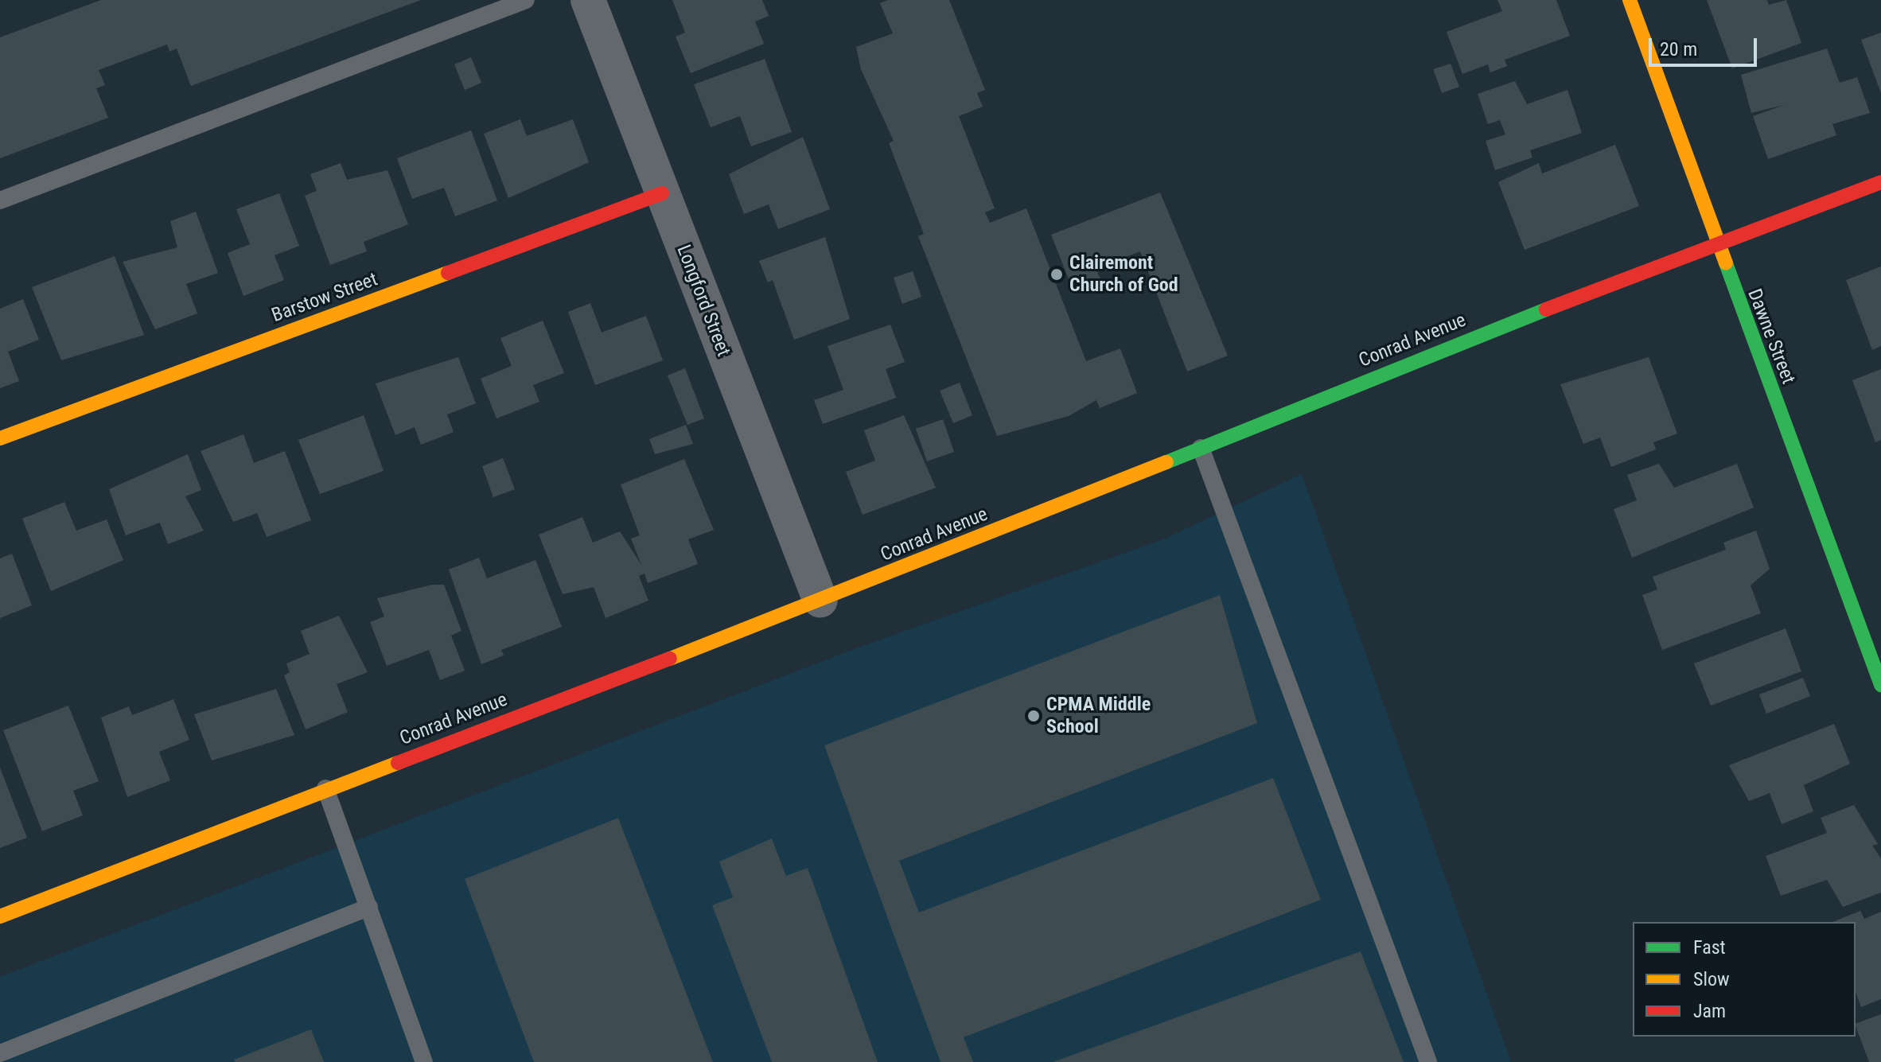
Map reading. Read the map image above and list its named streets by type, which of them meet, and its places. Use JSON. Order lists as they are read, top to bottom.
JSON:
{
  "streets": {
    "street": [
      "Barstow Street",
      "Longford Street",
      "Dawne Street",
      "Conrad Avenue"
    ]
  },
  "crossings": [
    ["Barstow Street", "Longford Street"],
    ["Longford Street", "Conrad Avenue"],
    ["Dawne Street", "Conrad Avenue"]
  ],
  "places": ["Clairemont Church of God", "CPMA Middle School"],
  "legend": ["Fast", "Slow", "Jam"],
  "scale_bar": "20 m"
}
